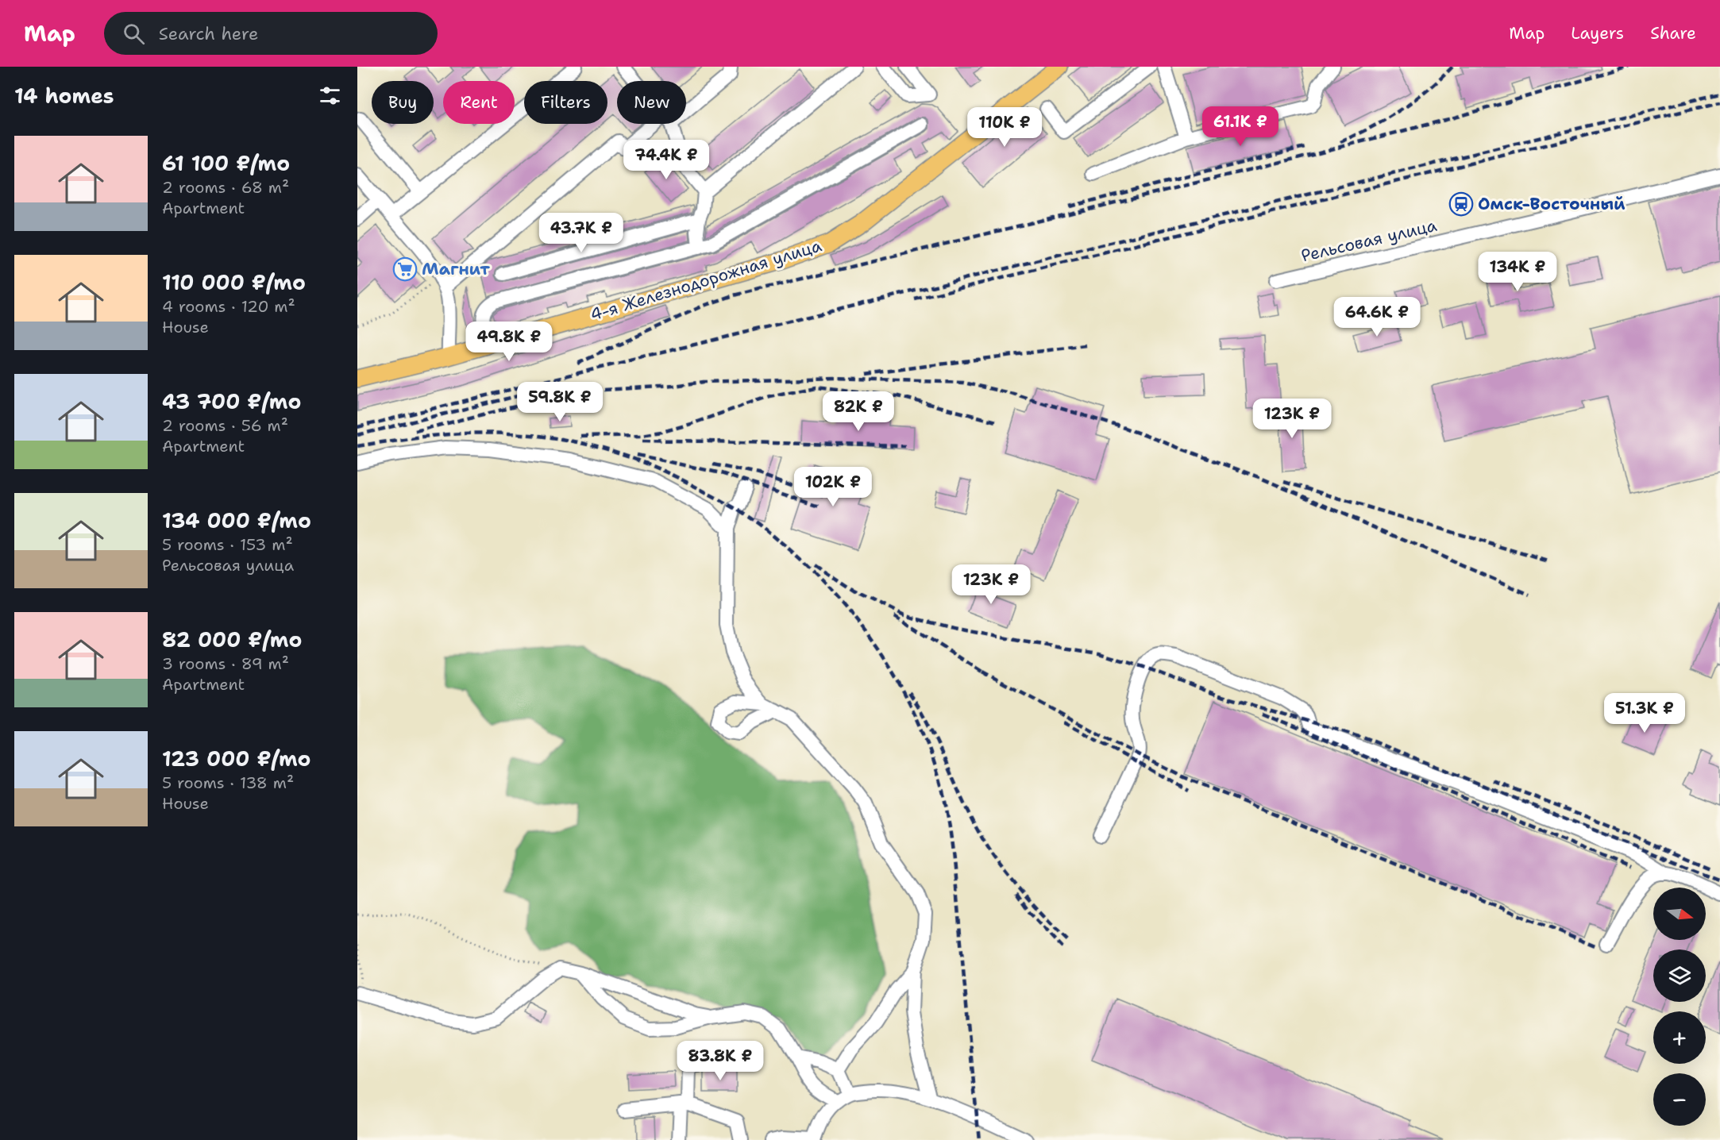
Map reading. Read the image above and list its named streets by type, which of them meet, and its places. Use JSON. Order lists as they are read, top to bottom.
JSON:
{
  "streets": {
    "main road": ["4-я Железнодорожная улица"],
    "street": ["Рельсовая улица"]
  },
  "places": {
    "station": ["Омск-Восточный"],
    "supermarket": ["Магнит"]
  },
  "north": "right",
  "page": {
    "header": "Map",
    "search": "Search here",
    "nav": ["Map", "Layers", "Share"],
    "heading": "14 homes",
    "chip": [
      "Buy",
      "Rent",
      "Filters",
      "New"
    ],
    "price": [
      "61.1K ₽",
      "110K ₽",
      "74.4K ₽",
      "43.7K ₽",
      "134K ₽",
      "64.6K ₽",
      "49.8K ₽",
      "59.8K ₽",
      "82K ₽",
      "123K ₽",
      "102K ₽",
      "123K ₽",
      "51.3K ₽",
      "83.8K ₽"
    ],
    "list": [
      {
        "name": "61 100 ₽/mo",
        "note": "2 rooms · 68 m² · Apartment"
      },
      {
        "name": "110 000 ₽/mo",
        "note": "4 rooms · 120 m² · House"
      },
      {
        "name": "43 700 ₽/mo",
        "note": "2 rooms · 56 m² · Apartment"
      },
      {
        "name": "134 000 ₽/mo",
        "note": "5 rooms · 153 m² · Рельсовая улица"
      },
      {
        "name": "82 000 ₽/mo",
        "note": "3 rooms · 89 m² · Apartment"
      },
      {
        "name": "123 000 ₽/mo",
        "note": "5 rooms · 138 m² · House"
      }
    ],
    "map_buttons": ["+", "−"]
  }
}
